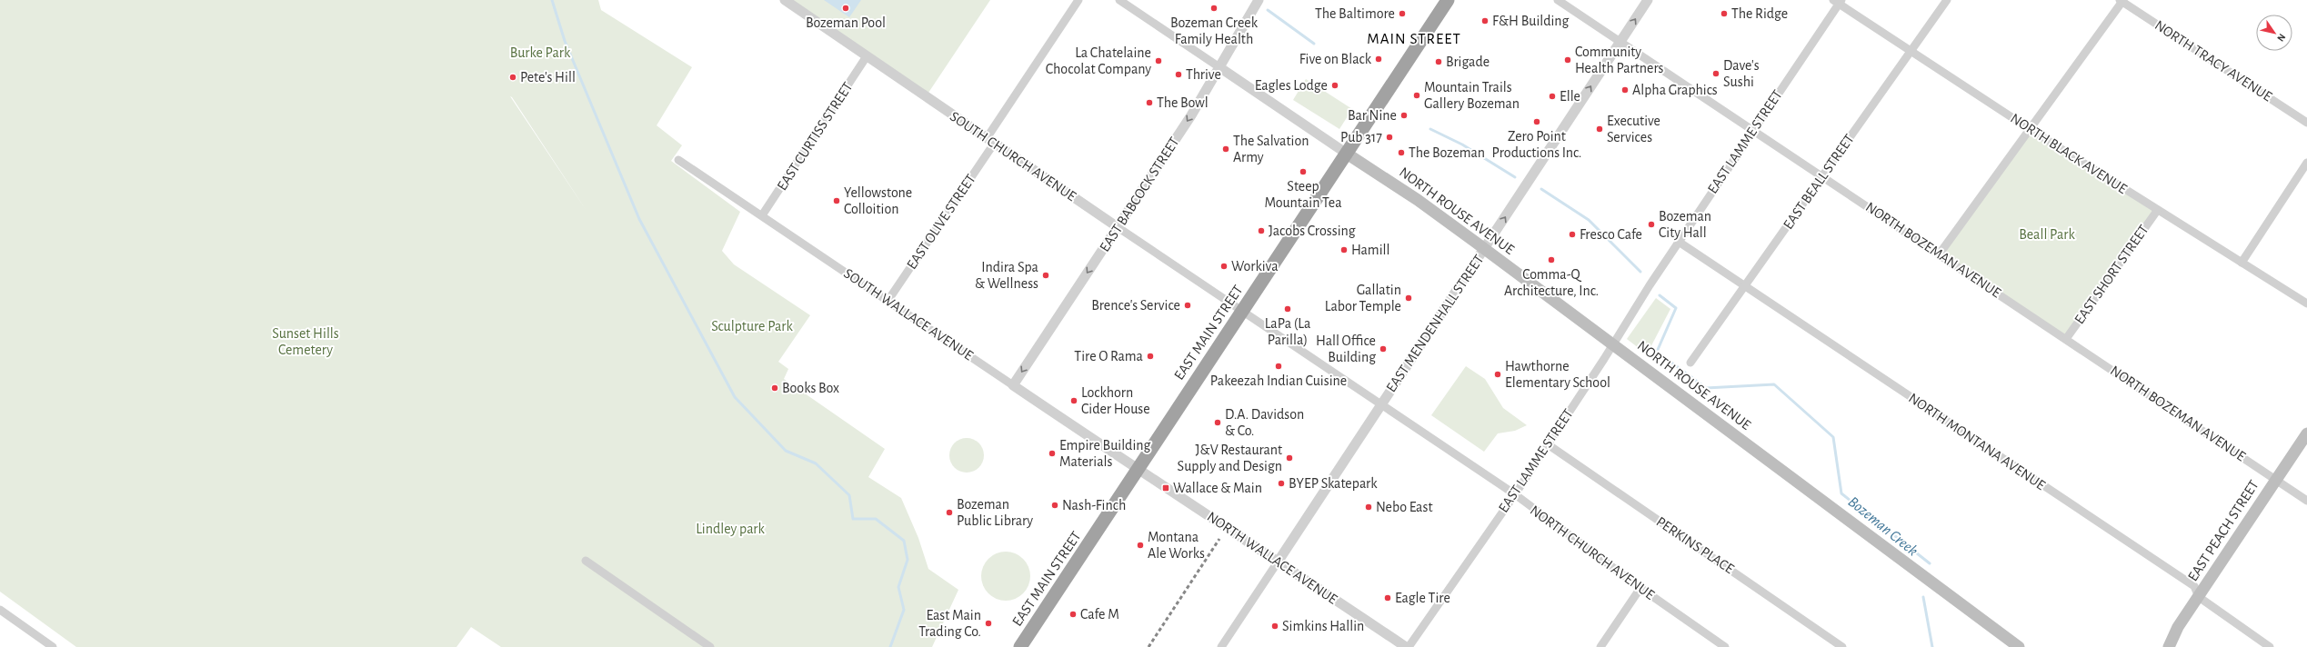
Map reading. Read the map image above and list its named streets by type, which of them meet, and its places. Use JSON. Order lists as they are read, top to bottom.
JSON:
{
  "streets": {
    "highway": ["EAST MAIN STREET"],
    "main road": ["NORTH ROUSE AVENUE", "EAST PEACH STREET"],
    "street": [
      "NORTH TRACY AVENUE",
      "EAST CURTISS STREET",
      "EAST LAMME STREET",
      "NORTH BLACK AVENUE",
      "SOUTH CHURCH AVENUE",
      "EAST BEALL STREET",
      "EAST BABCOCK STREET",
      "EAST OLIVE STREET",
      "NORTH BOZEMAN AVENUE",
      "EAST SHORT STREET",
      "SOUTH WALLACE AVENUE",
      "EAST MENDENHALL STREET",
      "NORTH MONTANA AVENUE",
      "PERKINS PLACE",
      "NORTH CHURCH AVENUE",
      "NORTH WALLACE AVENUE"
    ]
  },
  "crossings": [
    ["EAST CURTISS STREET", "SOUTH CHURCH AVENUE"],
    ["EAST CURTISS STREET", "SOUTH WALLACE AVENUE"],
    ["EAST LAMME STREET", "NORTH BLACK AVENUE"],
    ["EAST LAMME STREET", "NORTH ROUSE AVENUE"],
    ["EAST LAMME STREET", "NORTH BOZEMAN AVENUE"],
    ["EAST LAMME STREET", "NORTH MONTANA AVENUE"],
    ["EAST LAMME STREET", "PERKINS PLACE"],
    ["EAST LAMME STREET", "NORTH CHURCH AVENUE"],
    ["EAST LAMME STREET", "NORTH WALLACE AVENUE"],
    ["NORTH BLACK AVENUE", "EAST BEALL STREET"],
    ["NORTH BLACK AVENUE", "EAST SHORT STREET"],
    ["SOUTH CHURCH AVENUE", "EAST BABCOCK STREET"],
    ["SOUTH CHURCH AVENUE", "EAST OLIVE STREET"],
    ["SOUTH CHURCH AVENUE", "EAST MAIN STREET"],
    ["SOUTH CHURCH AVENUE", "NORTH CHURCH AVENUE"],
    ["EAST BEALL STREET", "NORTH BOZEMAN AVENUE"],
    ["EAST BEALL STREET", "NORTH MONTANA AVENUE"],
    ["EAST BABCOCK STREET", "SOUTH WALLACE AVENUE"],
    ["NORTH ROUSE AVENUE", "EAST MENDENHALL STREET"],
    ["NORTH ROUSE AVENUE", "EAST MAIN STREET"],
    ["EAST OLIVE STREET", "SOUTH WALLACE AVENUE"],
    ["NORTH BOZEMAN AVENUE", "EAST SHORT STREET"],
    ["NORTH BOZEMAN AVENUE", "EAST MENDENHALL STREET"],
    ["NORTH BOZEMAN AVENUE", "EAST PEACH STREET"],
    ["SOUTH WALLACE AVENUE", "EAST MAIN STREET"],
    ["SOUTH WALLACE AVENUE", "NORTH WALLACE AVENUE"],
    ["EAST MENDENHALL STREET", "NORTH CHURCH AVENUE"],
    ["EAST MENDENHALL STREET", "NORTH WALLACE AVENUE"],
    ["EAST MAIN STREET", "NORTH CHURCH AVENUE"],
    ["EAST MAIN STREET", "NORTH WALLACE AVENUE"],
    ["NORTH MONTANA AVENUE", "EAST PEACH STREET"]
  ],
  "one_way": ["EAST BABCOCK STREET", "EAST MENDENHALL STREET"],
  "districts": ["MAIN STREET"],
  "water": ["Bozeman Creek"],
  "parks": [
    "Burke Park",
    "Beall Park",
    "Sculpture Park",
    "Sunset Hills Cemetery",
    "Lindley park"
  ],
  "places": {
    "other": [
      "Bozeman Pool",
      "Bozeman Creek Family Health",
      "The Baltimore",
      "The Ridge",
      "F&H Building",
      "Five on Black",
      "Community Health Partners",
      "La Chatelaine Chocolat Company",
      "Brigade",
      "Dave's Sushi",
      "Thrive",
      "Pete's Hill",
      "Eagles Lodge",
      "Alpha Graphics",
      "Mountain Trails Gallery Bozeman",
      "Elle",
      "The Bowl",
      "Bar Nine",
      "Zero Point Productions Inc.",
      "Executive Services",
      "Pub 317",
      "The Salvation Army",
      "The Bozeman",
      "Steep Mountain Tea",
      "Yellowstone Colloition",
      "Bozeman City Hall",
      "Jacobs Crossing",
      "Fresco Cafe",
      "Hamill",
      "Comma-Q Architecture, Inc.",
      "Workiva",
      "Indira Spa & Wellness",
      "Gallatin Labor Temple",
      "Brence's Service",
      "LaPa (La Parilla)",
      "Hall Office Building",
      "Tire O Rama",
      "Pakeezah Indian Cuisine",
      "Hawthorne Elementary School",
      "Books Box",
      "Lockhorn Cider House",
      "D.A. Davidson & Co.",
      "Empire Building Materials",
      "J&V Restaurant Supply and Design",
      "BYEP Skatepark",
      "Nash-Finch",
      "Nebo East",
      "Bozeman Public Library",
      "Montana Ale Works",
      "Eagle Tire",
      "Cafe M",
      "East Main Trading Co.",
      "Simkins Hallin"
    ],
    "transit": ["Wallace & Main"]
  },
  "north": "bottom right"
}
